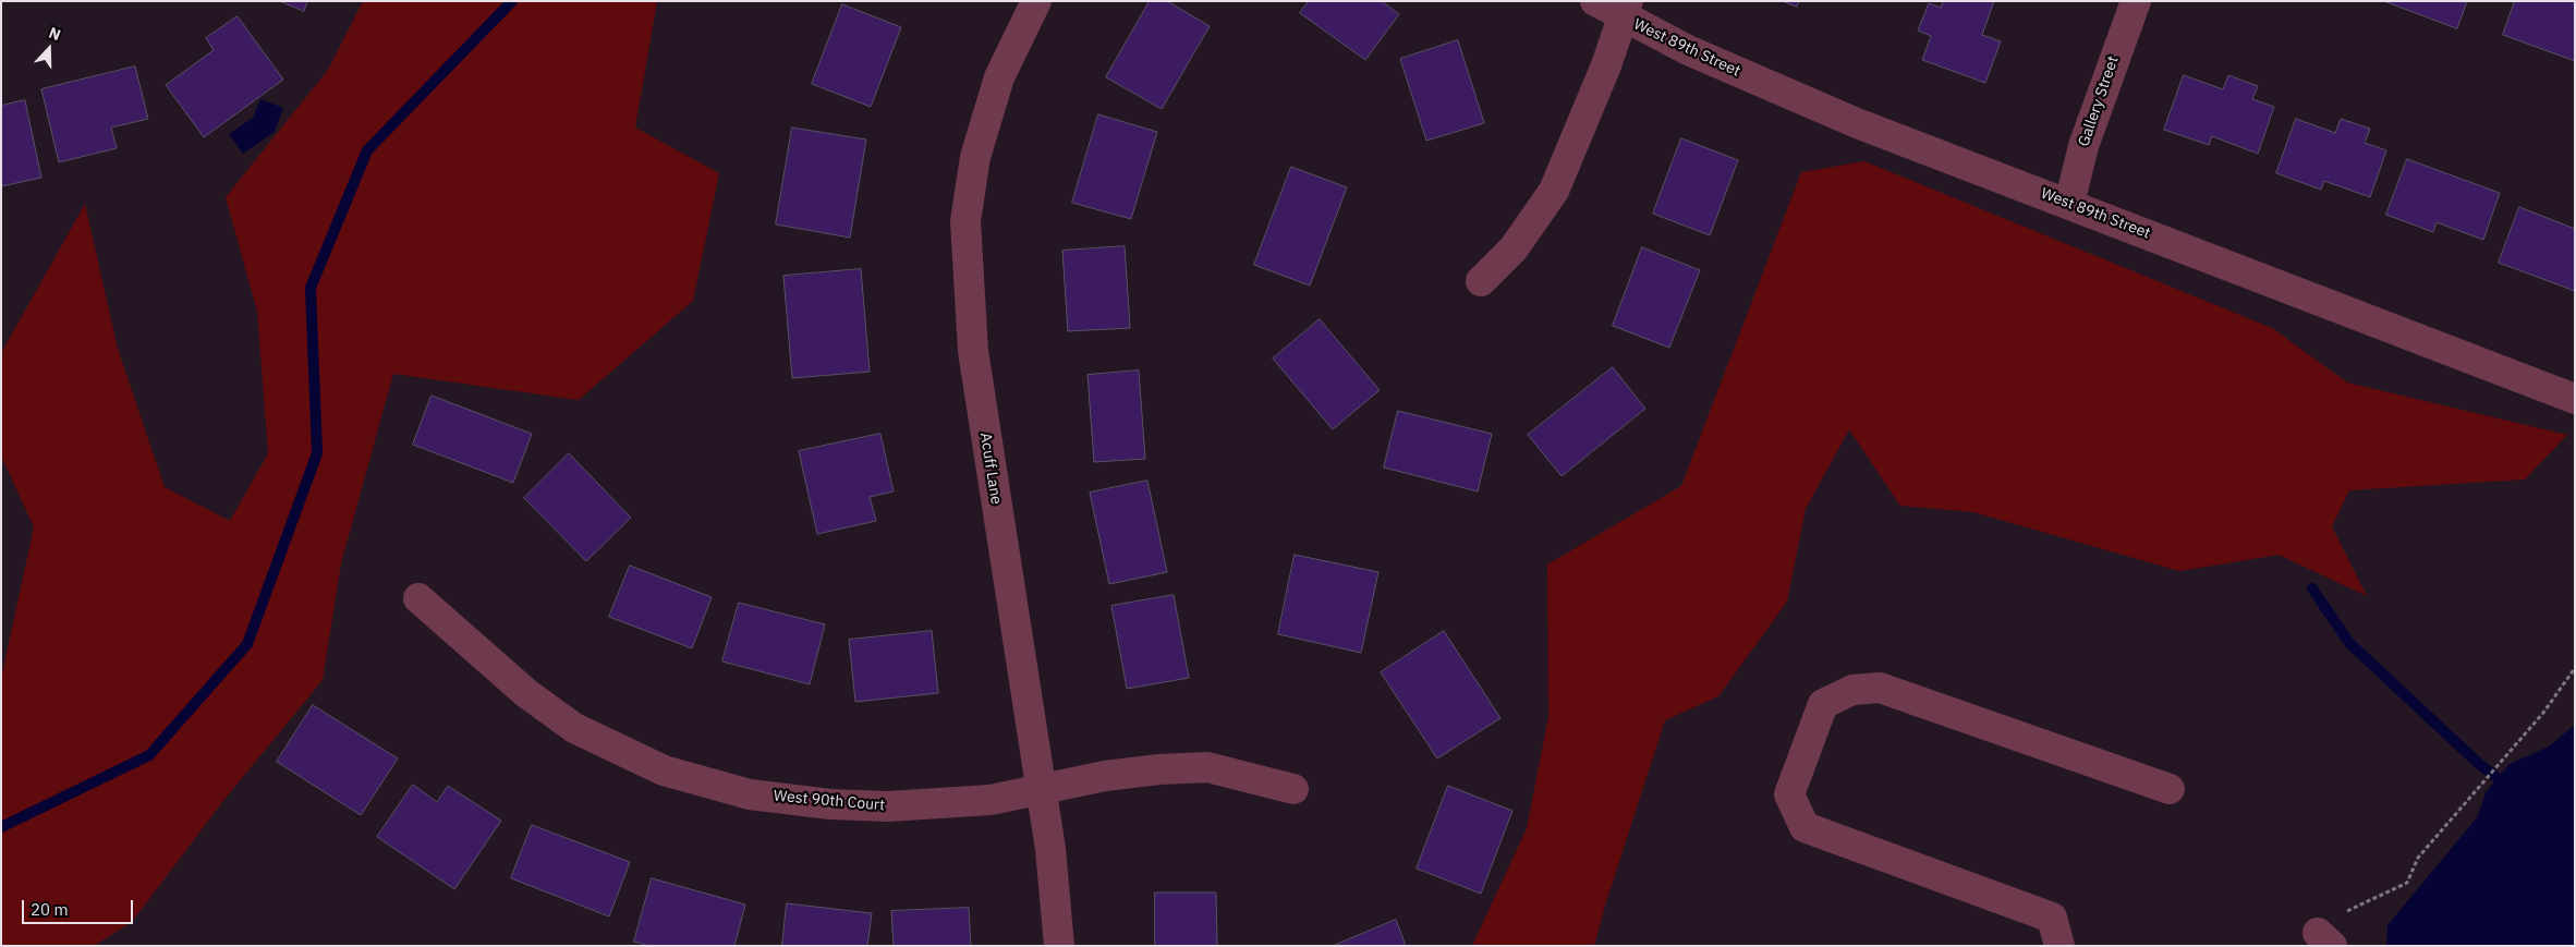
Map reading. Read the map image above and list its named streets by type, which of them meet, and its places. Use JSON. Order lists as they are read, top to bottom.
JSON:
{
  "streets": {
    "street": [
      "West 89th Street",
      "Gallery Street",
      "Acuff Lane",
      "West 90th Court"
    ]
  },
  "crossings": [
    ["West 89th Street", "Gallery Street"],
    ["Acuff Lane", "West 90th Court"]
  ],
  "scale_bar": "20 m",
  "north": "top"
}
